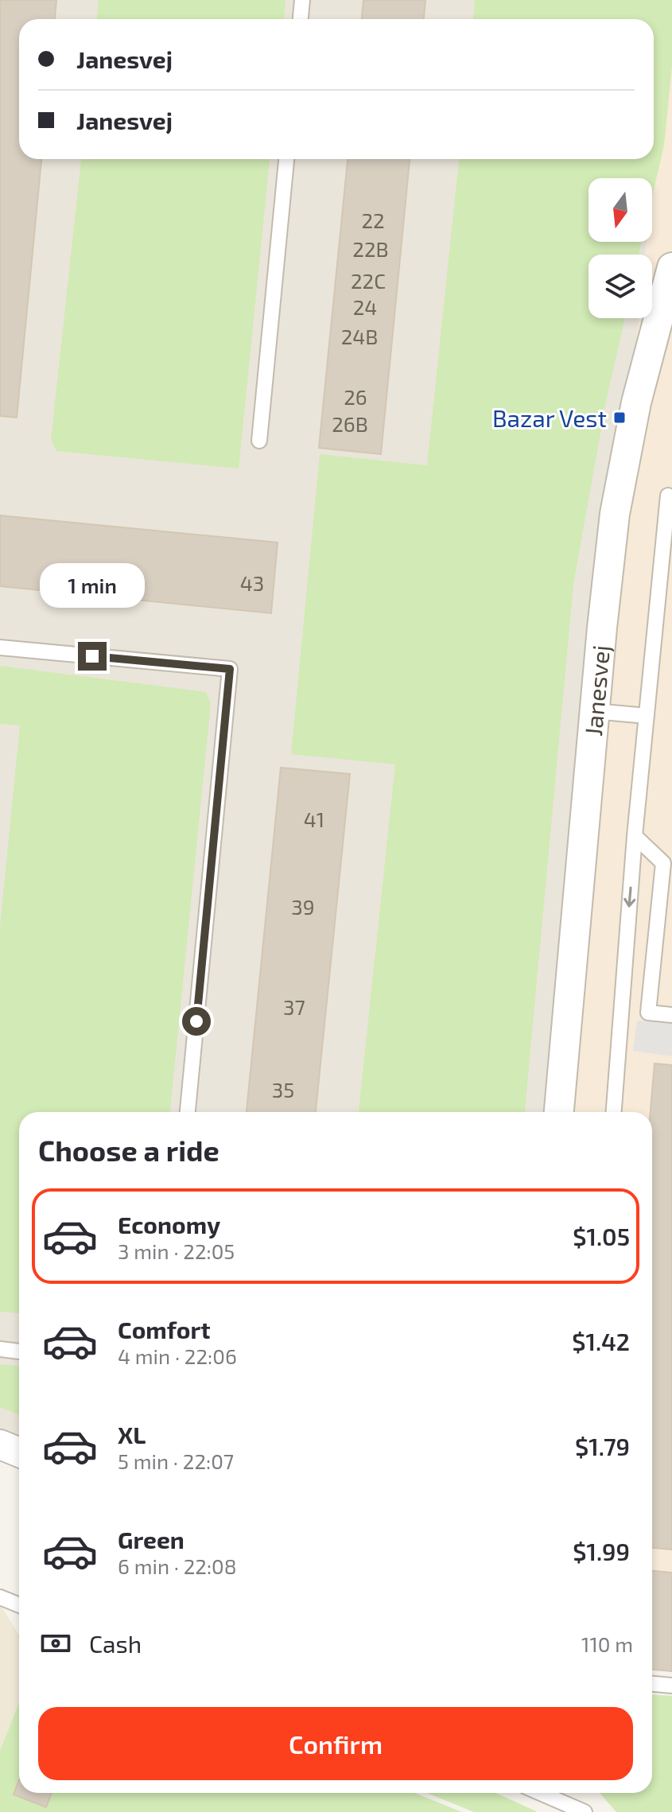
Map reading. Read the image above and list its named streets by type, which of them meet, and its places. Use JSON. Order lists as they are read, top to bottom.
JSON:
{
  "streets": {
    "street": ["Janesvej"]
  },
  "places": {
    "transit": ["Bazar Vest"]
  },
  "house_numbers": [
    "22",
    "22B",
    "22C",
    "24",
    "24B",
    "26",
    "26B",
    "43",
    "41",
    "39",
    "37",
    "35"
  ],
  "north": "bottom",
  "page": {
    "banner": ["Janesvej", "Janesvej"],
    "bubble": "1 min",
    "heading": "Choose a ride",
    "list": [
      {
        "name": "Economy",
        "note": "3 min · 22:05",
        "value": "$1.05"
      },
      {
        "name": "Comfort",
        "note": "4 min · 22:06",
        "value": "$1.42"
      },
      {
        "name": "XL",
        "note": "5 min · 22:07",
        "value": "$1.79"
      },
      {
        "name": "Green",
        "note": "6 min · 22:08",
        "value": "$1.99"
      }
    ],
    "pay": ["Cash", "110 m"],
    "buttons": "Confirm"
  }
}
